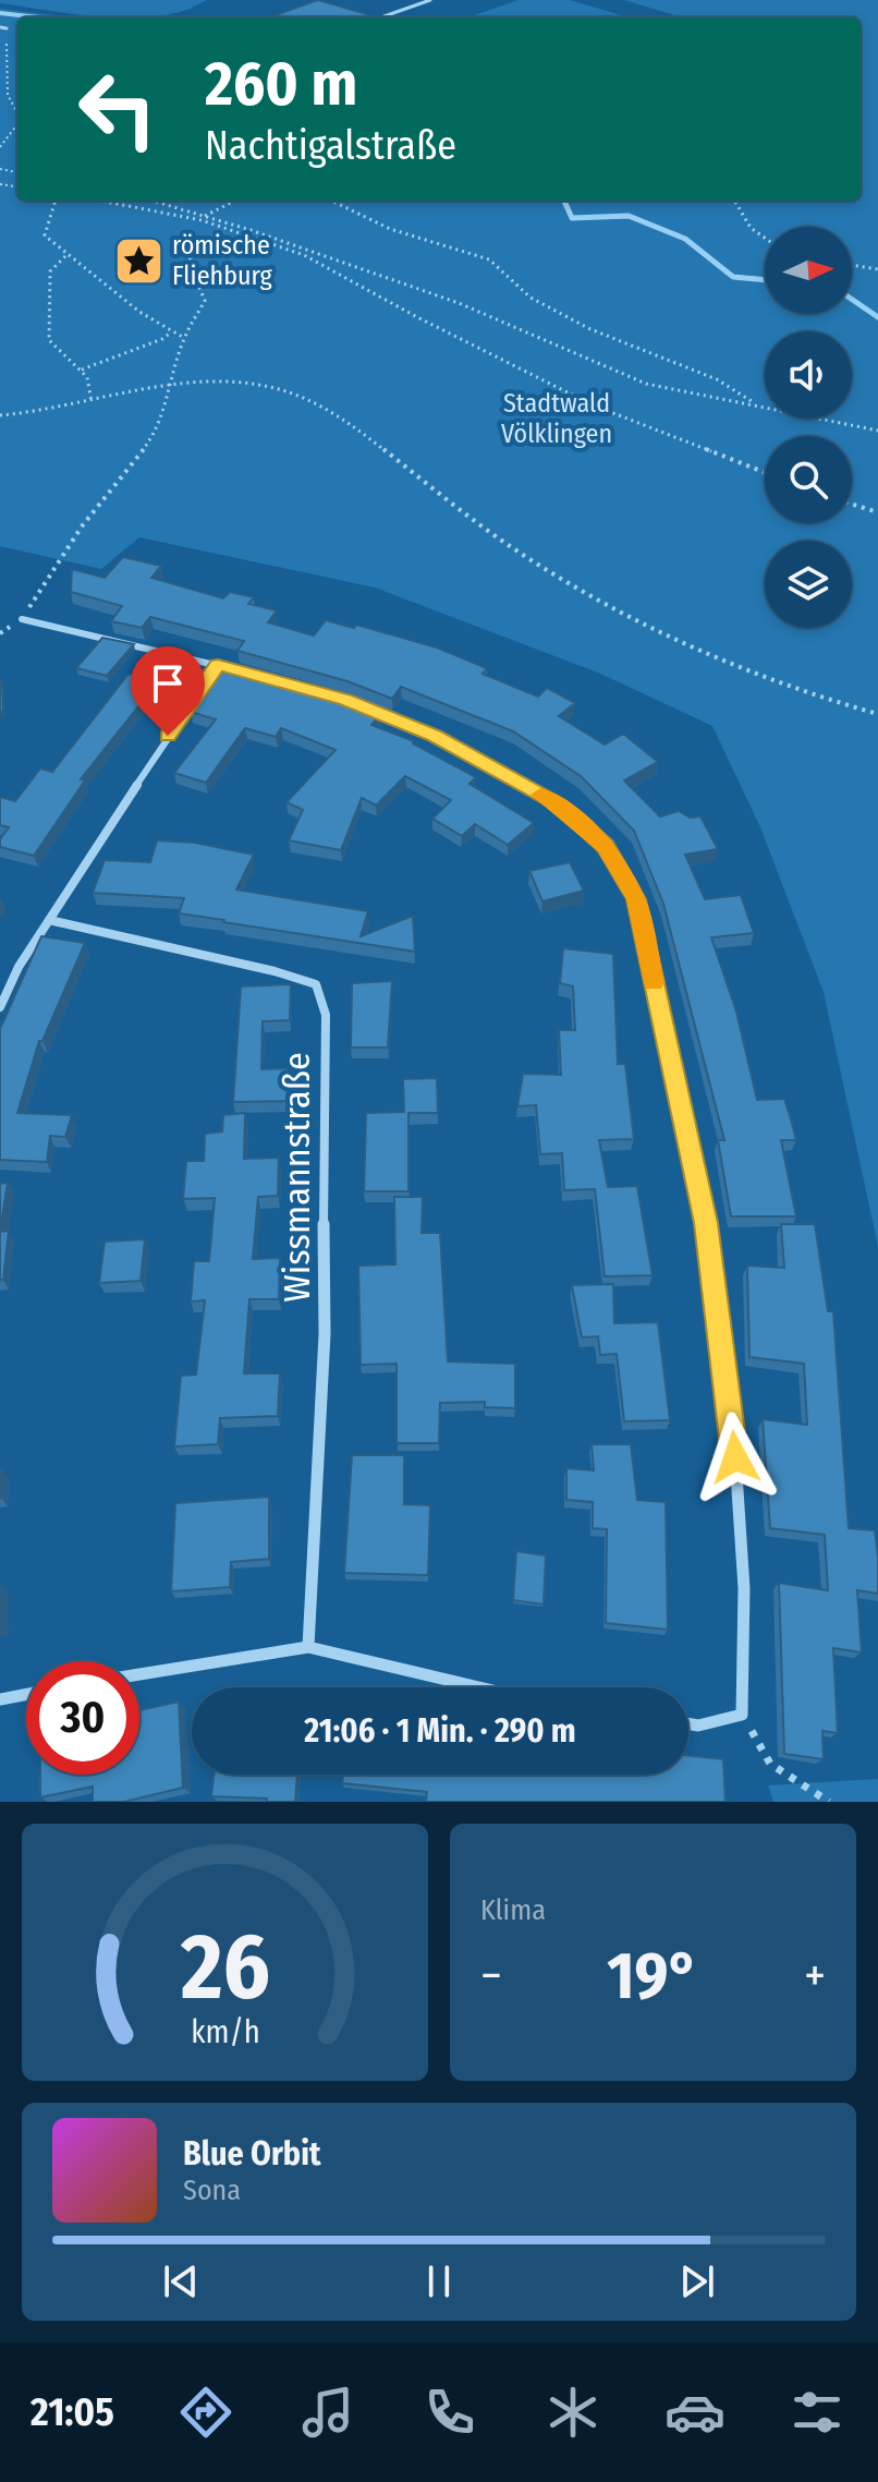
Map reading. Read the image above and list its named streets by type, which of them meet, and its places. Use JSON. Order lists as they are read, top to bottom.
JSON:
{
  "streets": {
    "street": ["Wissmannstraße"]
  },
  "parks": ["Stadtwald Völklingen"],
  "places": {
    "place": ["römische Fliehburg"]
  },
  "north": "right",
  "page": {
    "turn": ["260 m", "Nachtigalstraße"],
    "limit": "30",
    "trip": "21:06 · 1 Min. · 290 m",
    "tile": "Klima",
    "heat": ["−", "19°", "+"],
    "song": ["Blue Orbit", "Sona"],
    "tabs": "21:05",
    "gauge": ["26", "km/h"]
  }
}
